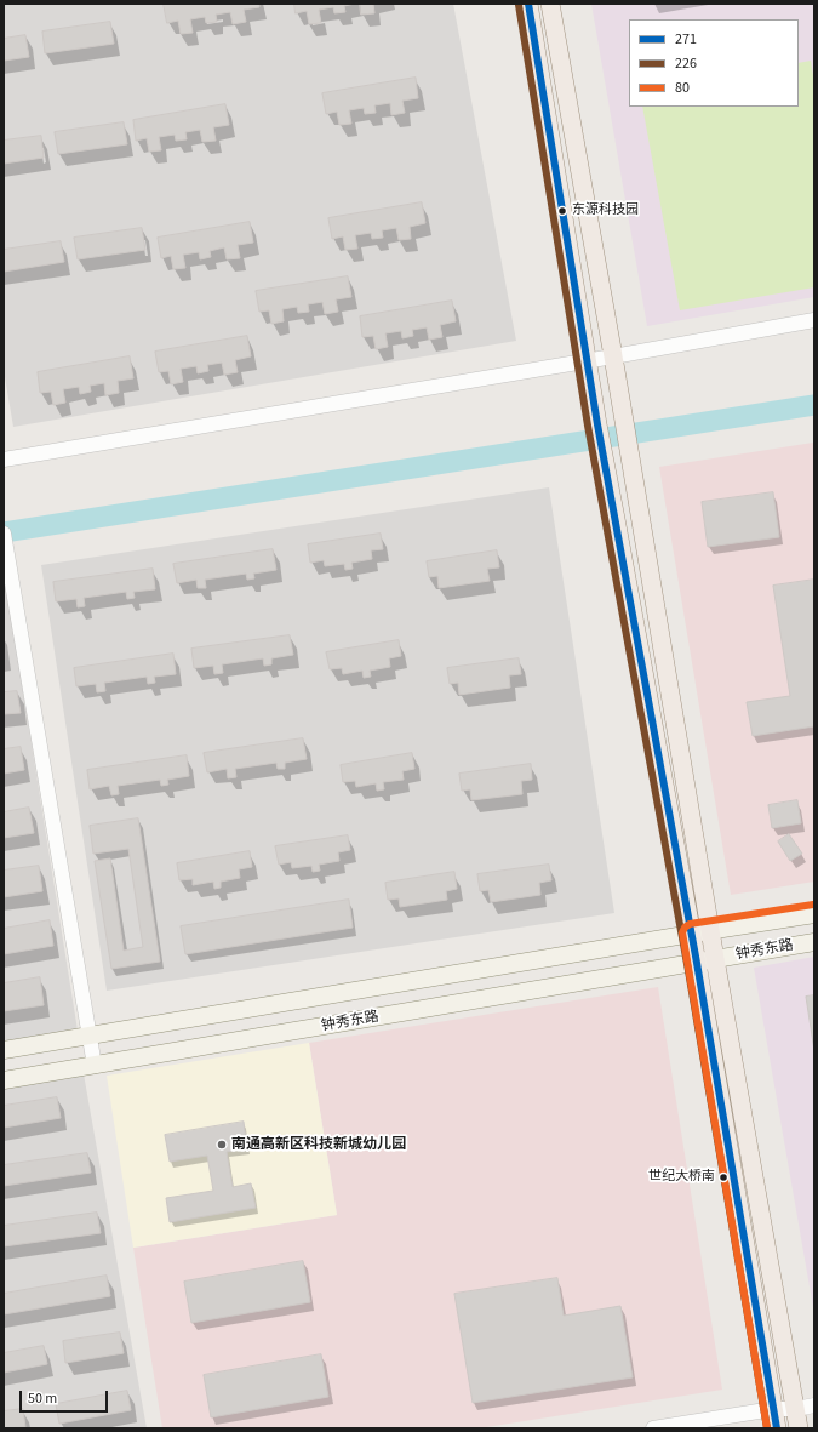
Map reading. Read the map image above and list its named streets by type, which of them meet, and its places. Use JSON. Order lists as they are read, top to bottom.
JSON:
{
  "streets": {
    "main road": ["钟秀东路"]
  },
  "places": ["东源科技园", "南通高新区科技新城幼儿园", "世纪大桥南"],
  "lines": ["transit line 271", "transit line 226", "transit line 80"],
  "legend": ["271", "226", "80"],
  "scale_bar": "50 m"
}
